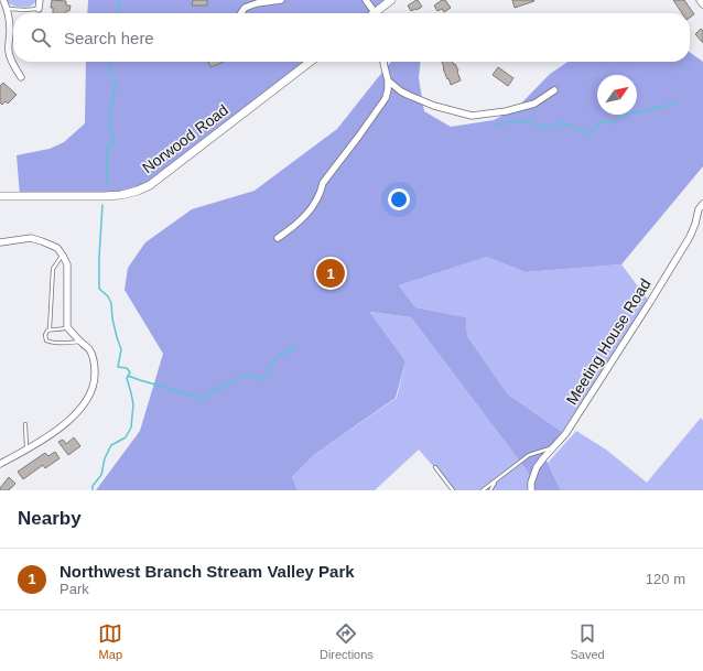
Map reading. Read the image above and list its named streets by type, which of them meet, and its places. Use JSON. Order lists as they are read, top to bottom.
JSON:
{
  "streets": {
    "street": ["Norwood Road", "Meeting House Road"]
  },
  "north": "top right",
  "page": {
    "search": "Search here",
    "pins": "1",
    "heading": "Nearby",
    "list": [
      {
        "mark": "1",
        "name": "Northwest Branch Stream Valley Park",
        "note": "Park",
        "value": "120 m"
      }
    ],
    "nav": ["Map", "Directions", "Saved"]
  }
}
